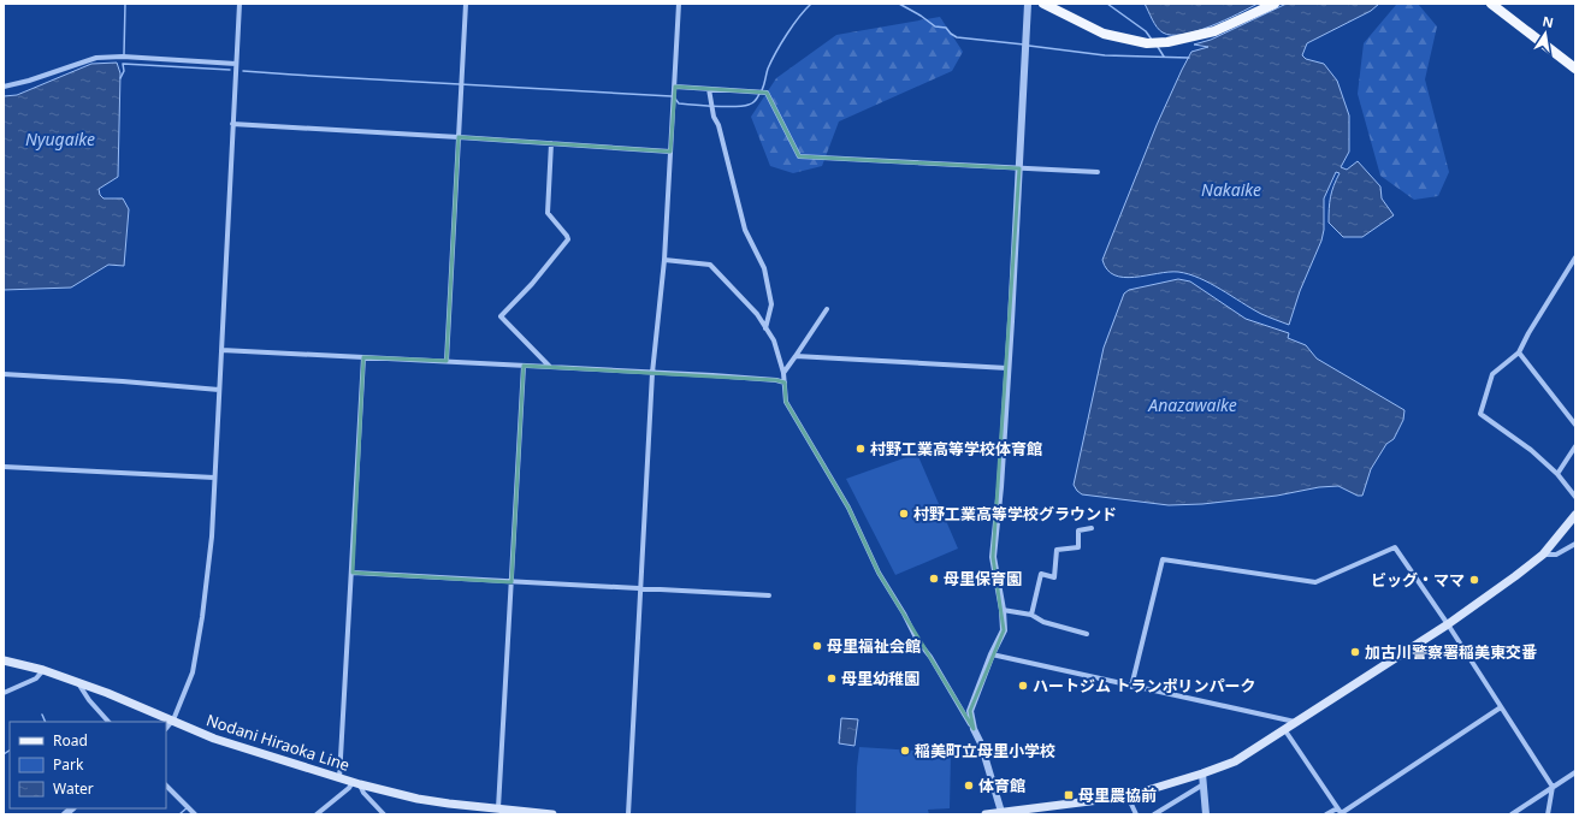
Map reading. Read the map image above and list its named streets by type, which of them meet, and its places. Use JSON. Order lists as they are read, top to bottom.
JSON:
{
  "streets": {
    "main road": ["Nodani Hiraoka Line"]
  },
  "water": ["Nyugaike", "Nakaike", "Anazawaike"],
  "places": {
    "other": [
      "村野工業高等学校体育館",
      "村野工業高等学校グラウンド",
      "母里保育園",
      "ビッグ・ママ",
      "母里福祉会館",
      "加古川警察署稲美東交番",
      "母里幼稚園",
      "ハートジム トランポリンパーク",
      "稲美町立母里小学校",
      "体育館"
    ],
    "transit": ["母里農協前"]
  },
  "legend": ["Road", "Park", "Water"],
  "north": "top"
}
